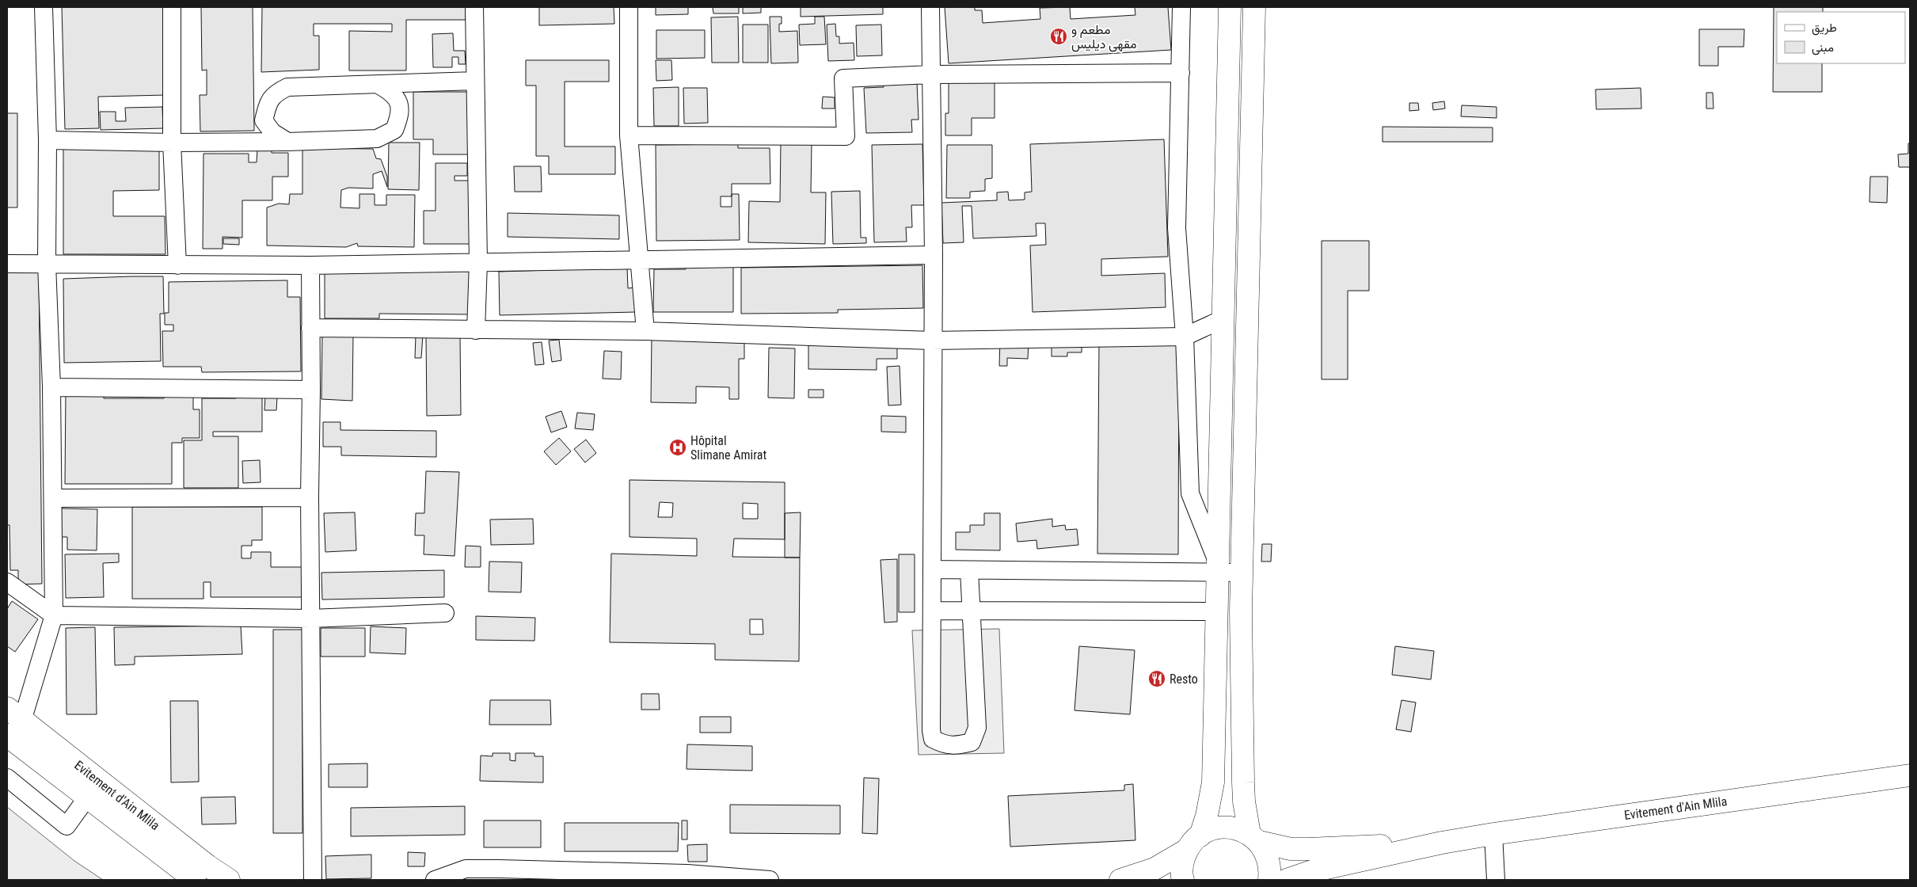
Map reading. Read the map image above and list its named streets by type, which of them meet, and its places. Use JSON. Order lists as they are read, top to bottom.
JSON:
{
  "streets": {
    "main road": ["Evitement d'Ain Mlila"]
  },
  "places": {
    "restaurant": ["مطعم و مقهى ديليس", "Resto"],
    "hospital": ["Hôpital Slimane Amirat"]
  },
  "legend": ["طريق", "مبنى"]
}
